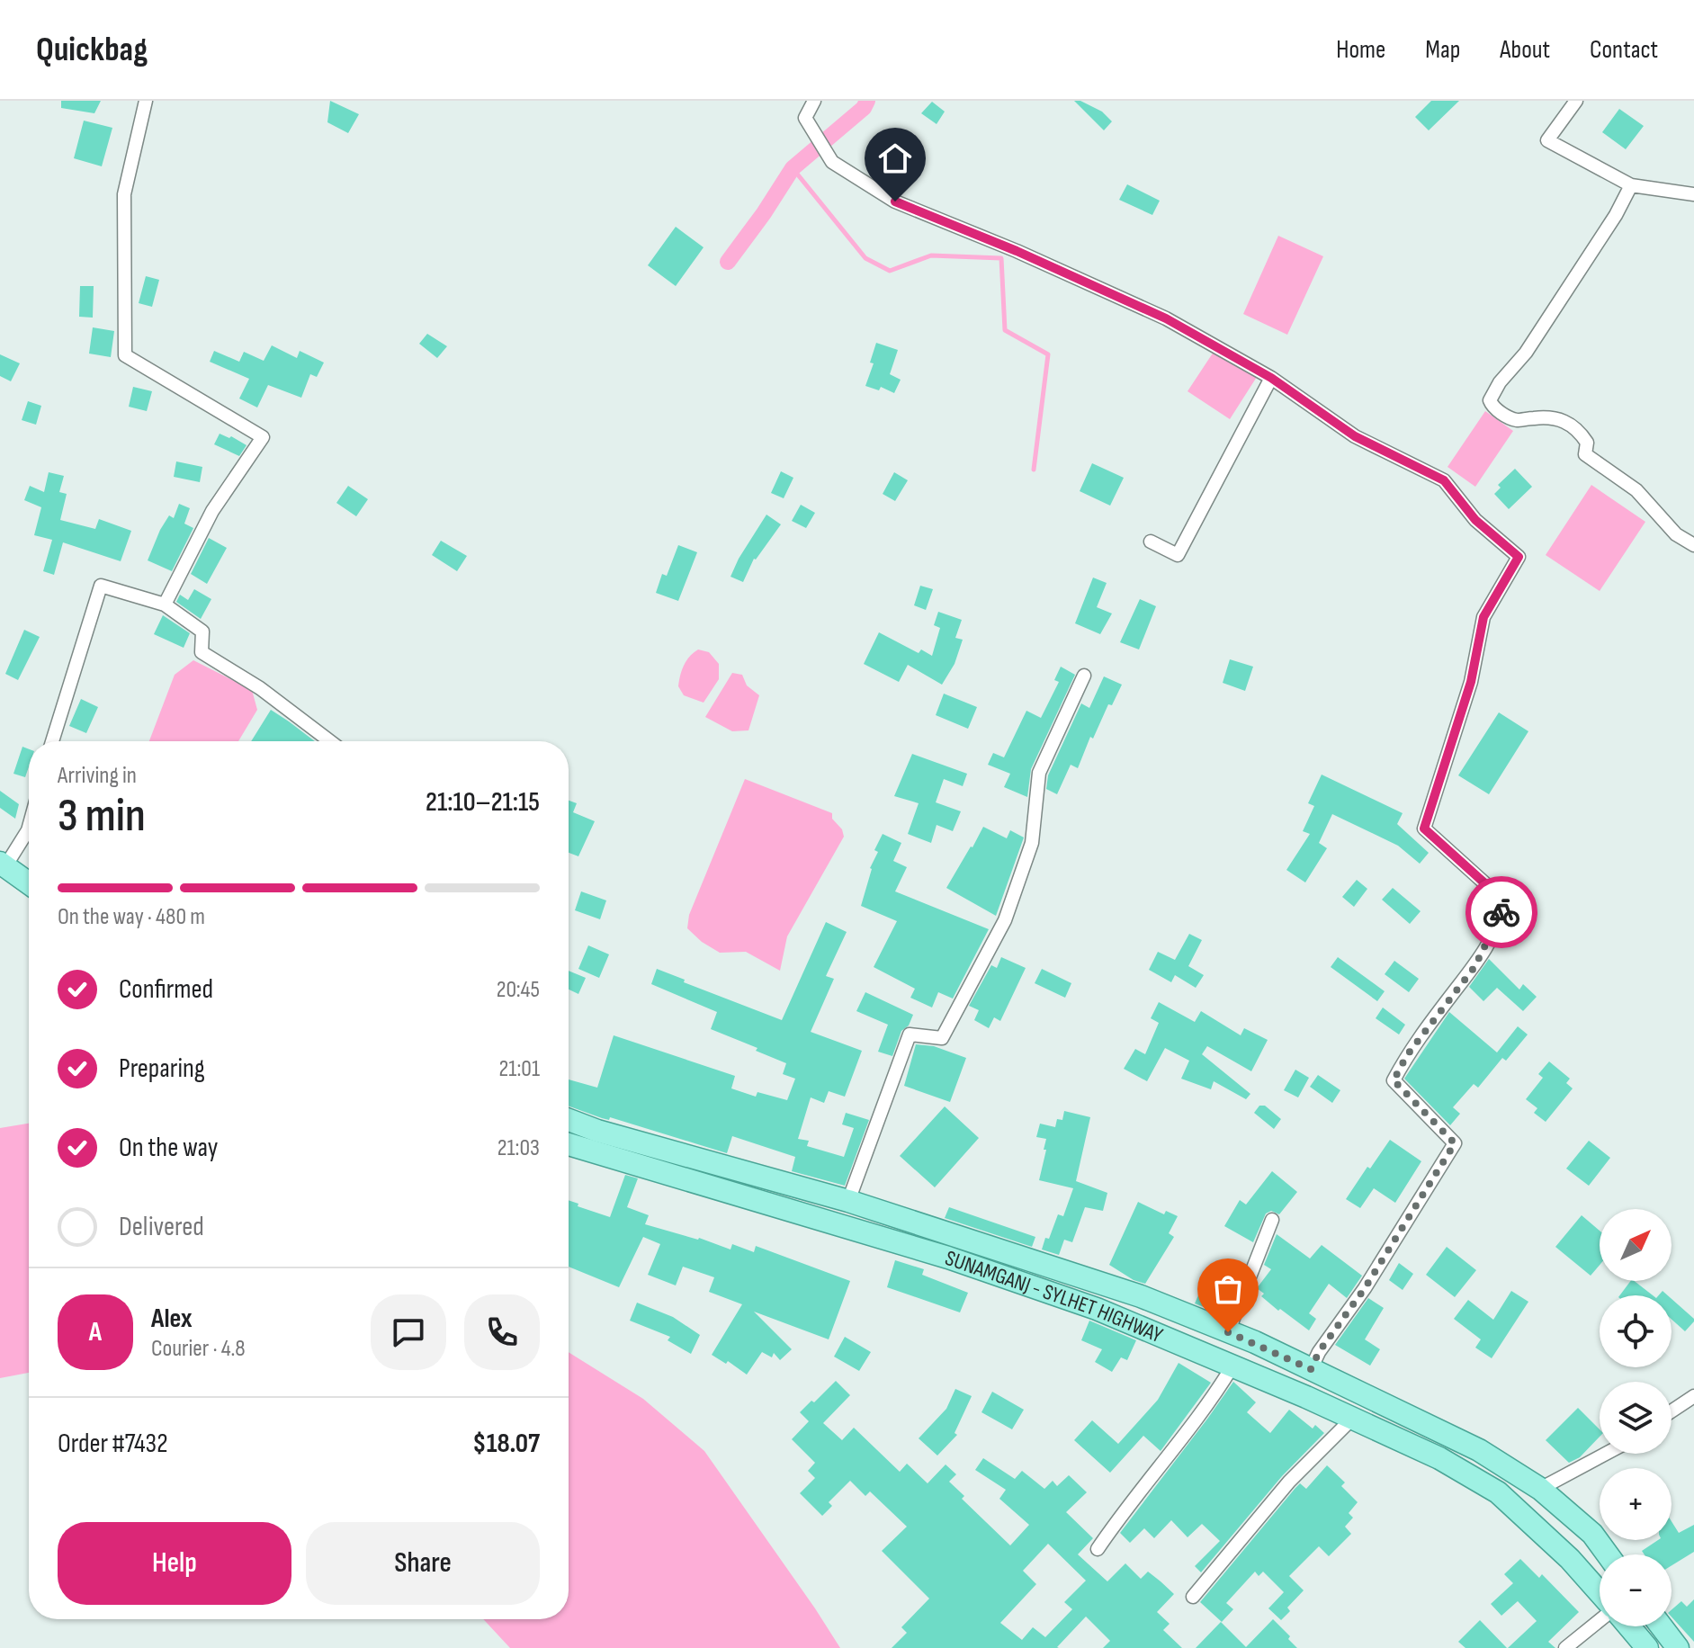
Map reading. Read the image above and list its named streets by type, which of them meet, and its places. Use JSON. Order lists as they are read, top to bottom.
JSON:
{
  "streets": {
    "main road": ["SUNAMGANJ - SYLHET HIGHWAY"]
  },
  "north": "top right",
  "page": {
    "header": "Quickbag",
    "nav": [
      "Home",
      "Map",
      "About",
      "Contact"
    ],
    "heading": ["3 min", "Arriving in", "21:10–21:15"],
    "panel": [
      "Alex",
      "Courier · 4.8",
      "Order #7432",
      "$18.07"
    ],
    "bar": "On the way · 480 m",
    "list": [
      ["Confirmed", "20:45"],
      ["Preparing", "21:01"],
      ["On the way", "21:03"],
      "Delivered"
    ],
    "map_buttons": ["+", "−"],
    "round": "A",
    "buttons": ["Help", "Share"]
  }
}
